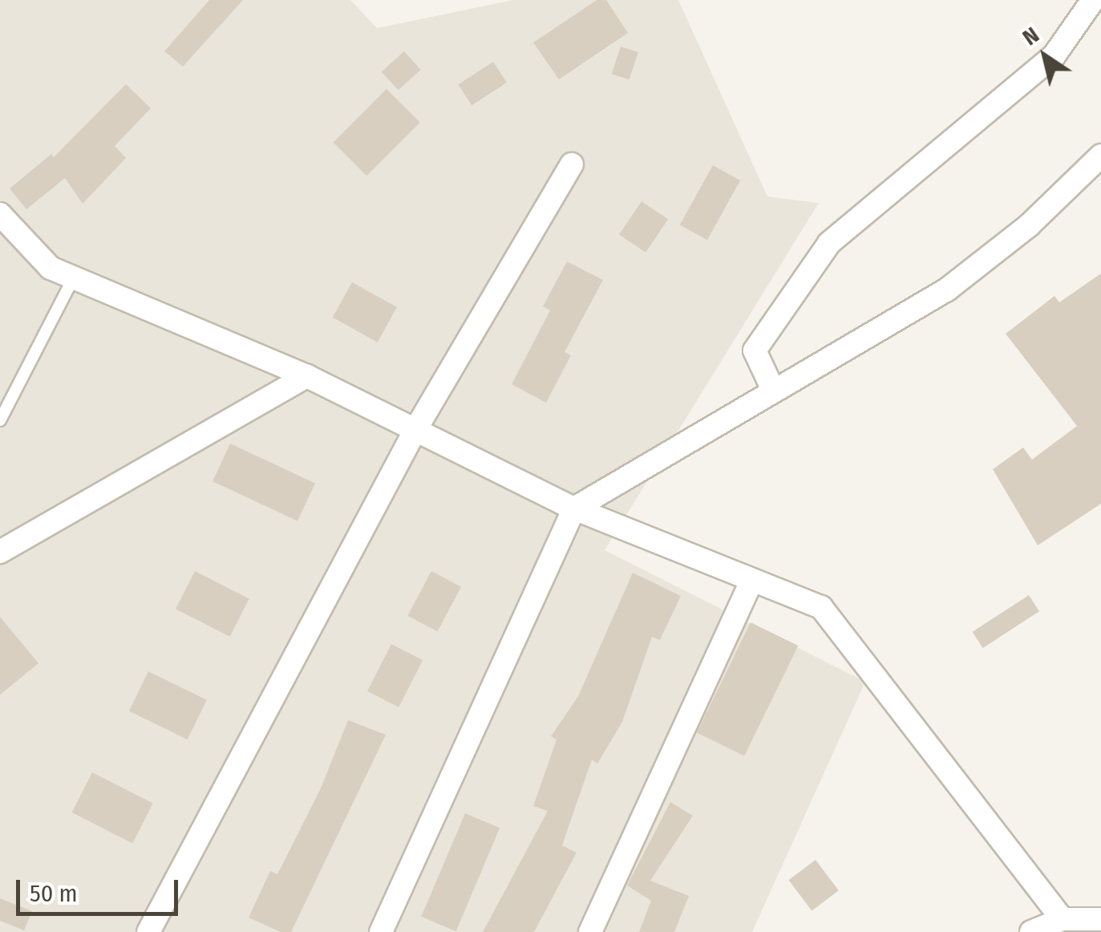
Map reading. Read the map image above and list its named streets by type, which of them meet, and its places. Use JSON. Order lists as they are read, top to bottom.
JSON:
{
  "scale_bar": "50 m",
  "north": "top left"
}
